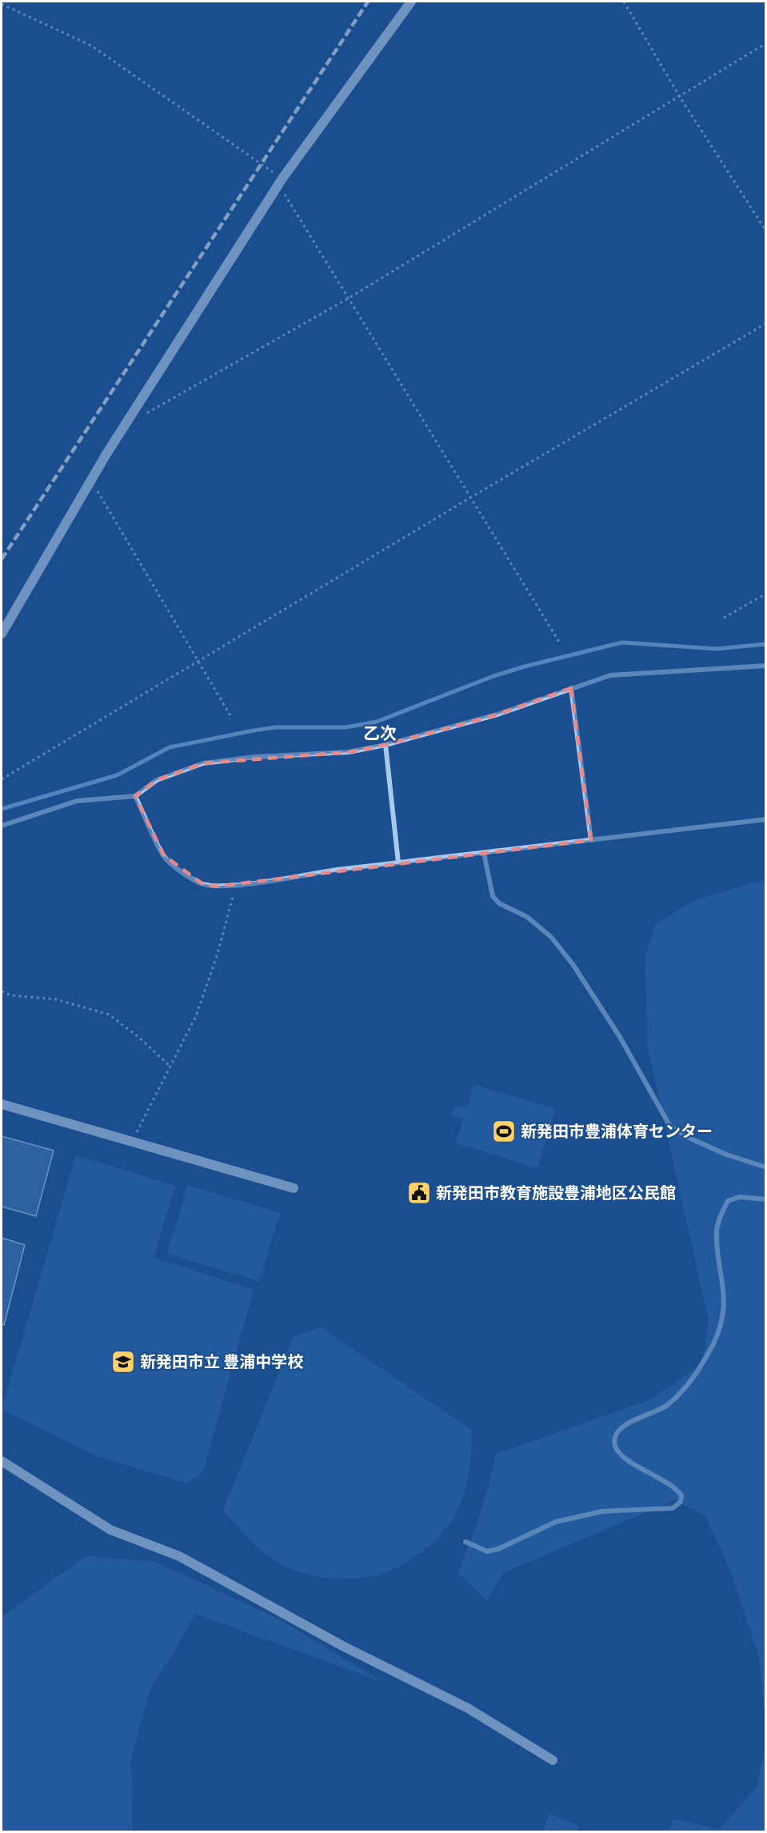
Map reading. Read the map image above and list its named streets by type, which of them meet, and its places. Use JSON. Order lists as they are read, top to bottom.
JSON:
{
  "districts": ["乙次"],
  "places": {
    "sports": ["新発田市豊浦体育センター"],
    "public building": ["新発田市教育施設豊浦地区公民館"],
    "school or university": ["新発田市立 豊浦中学校"]
  }
}
